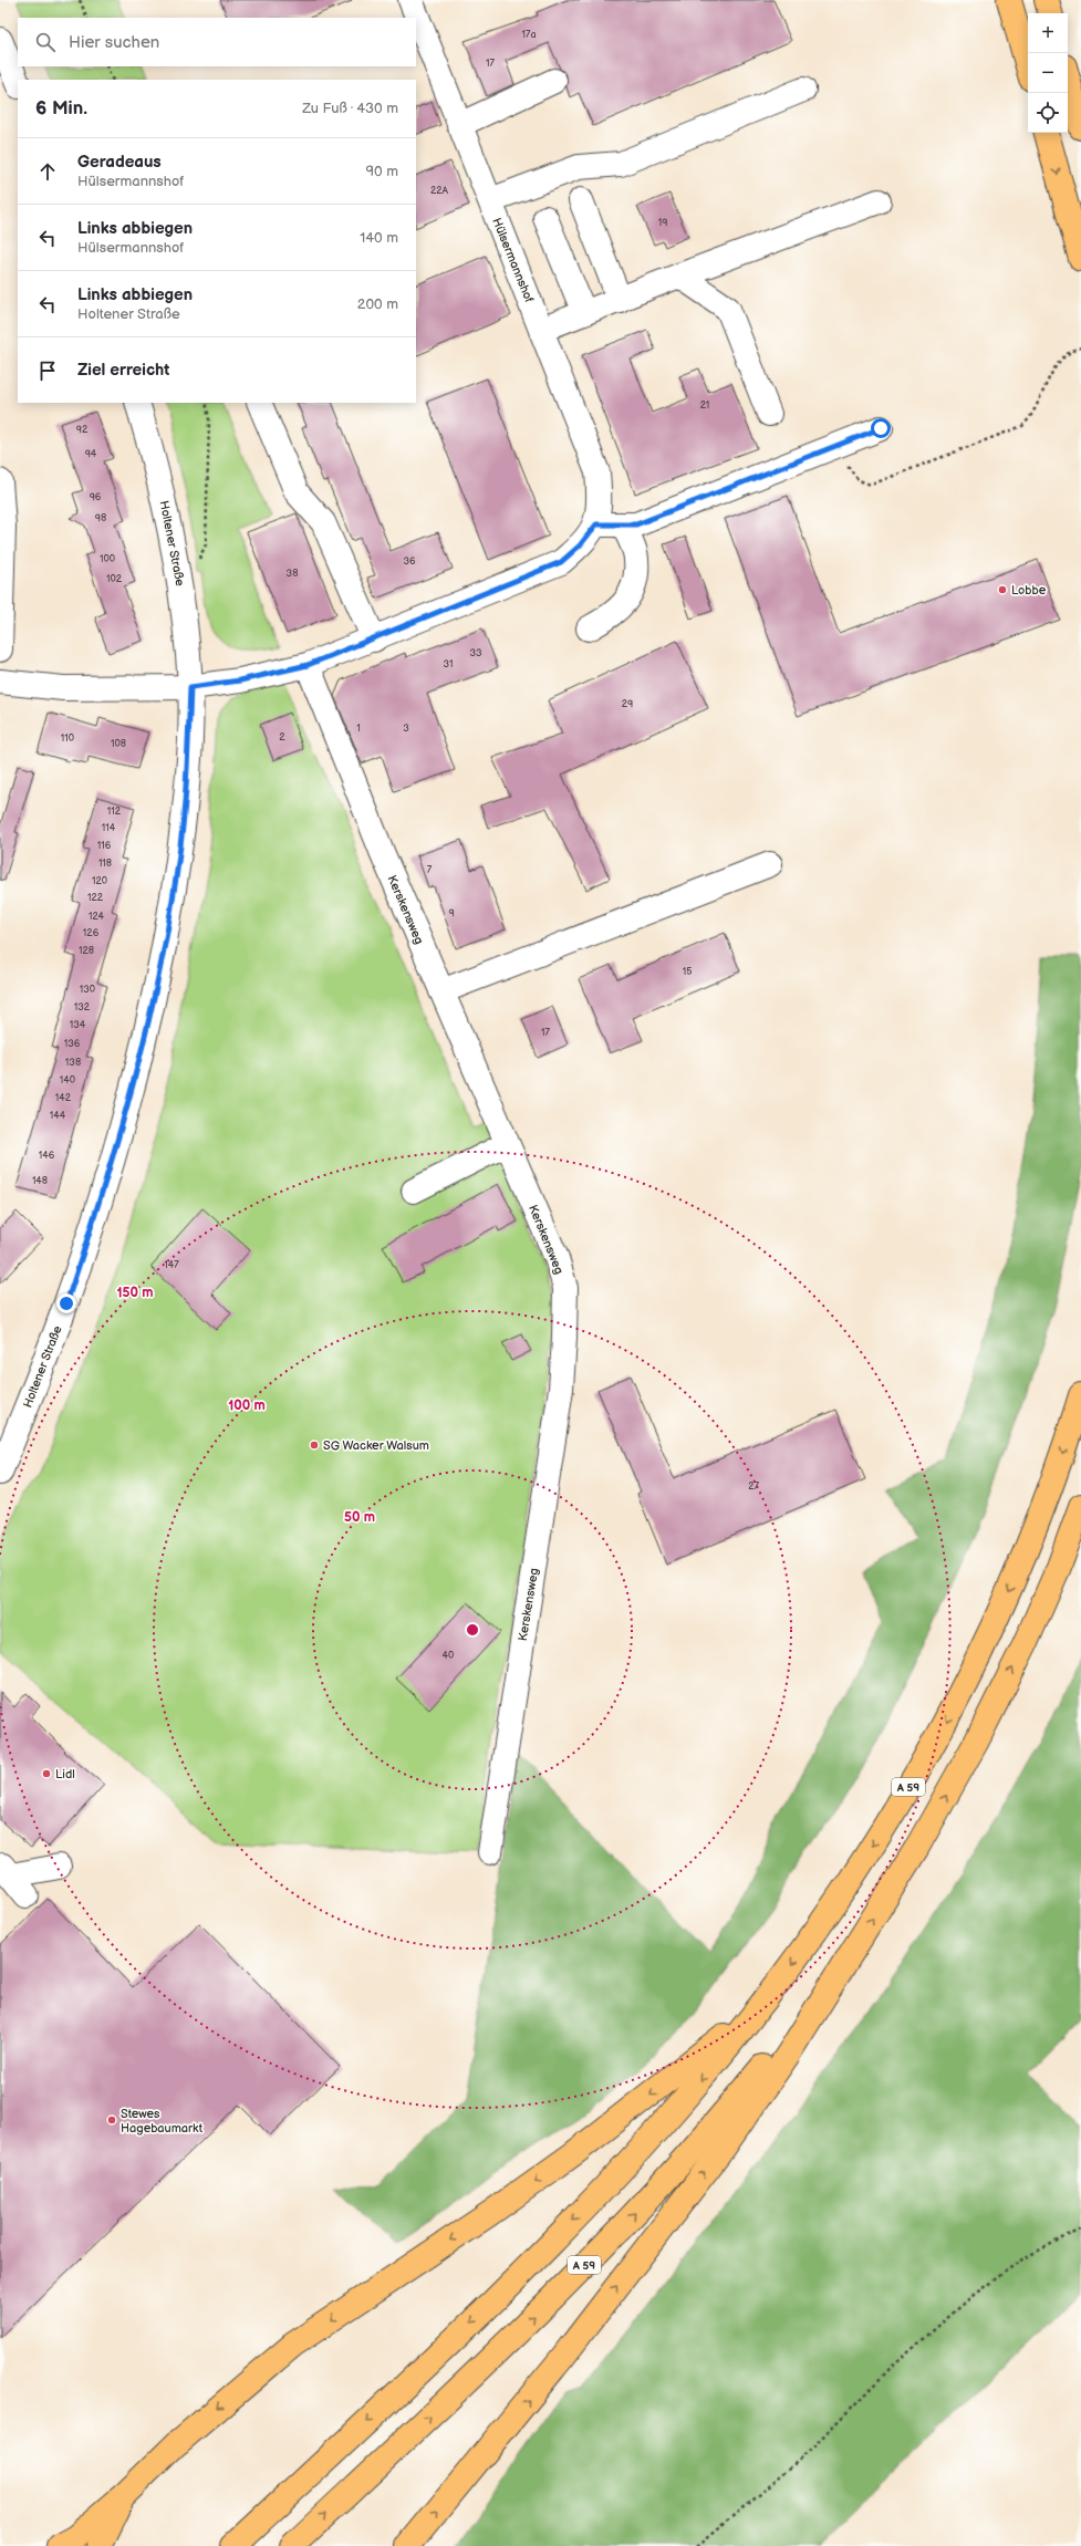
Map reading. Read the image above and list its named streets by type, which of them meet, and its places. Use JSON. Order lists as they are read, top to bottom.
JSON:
{
  "streets": {
    "highway": ["A 59"],
    "street": ["Hülsermannshof", "Holtener Straße", "Kerskensweg"]
  },
  "places": [
    "Lobbe",
    "SG Wacker Walsum",
    "Lidl",
    "Stewes Hagebaumarkt"
  ],
  "house_numbers": [
    "17a",
    "17",
    "22A",
    "19",
    "21",
    "92",
    "94",
    "96",
    "98",
    "100",
    "36",
    "38",
    "102",
    "33",
    "31",
    "29",
    "1",
    "3",
    "2",
    "110",
    "108",
    "112",
    "114",
    "116",
    "118",
    "7",
    "120",
    "122",
    "9",
    "124",
    "126",
    "128",
    "15",
    "130",
    "132",
    "134",
    "17",
    "136",
    "138",
    "140",
    "142",
    "144",
    "146",
    "148",
    "147",
    "27",
    "40"
  ],
  "page": {
    "map_buttons": ["+", "−"],
    "search": "Hier suchen",
    "heading": ["6 Min.", "Zu Fuß · 430 m"],
    "list": [
      ["Geradeaus", "Hülsermannshof", "90 m"],
      ["Links abbiegen", "Hülsermannshof", "140 m"],
      ["Links abbiegen", "Holtener Straße", "200 m"],
      "Ziel erreicht"
    ]
  },
  "rings": ["150 m", "100 m", "50 m"]
}
